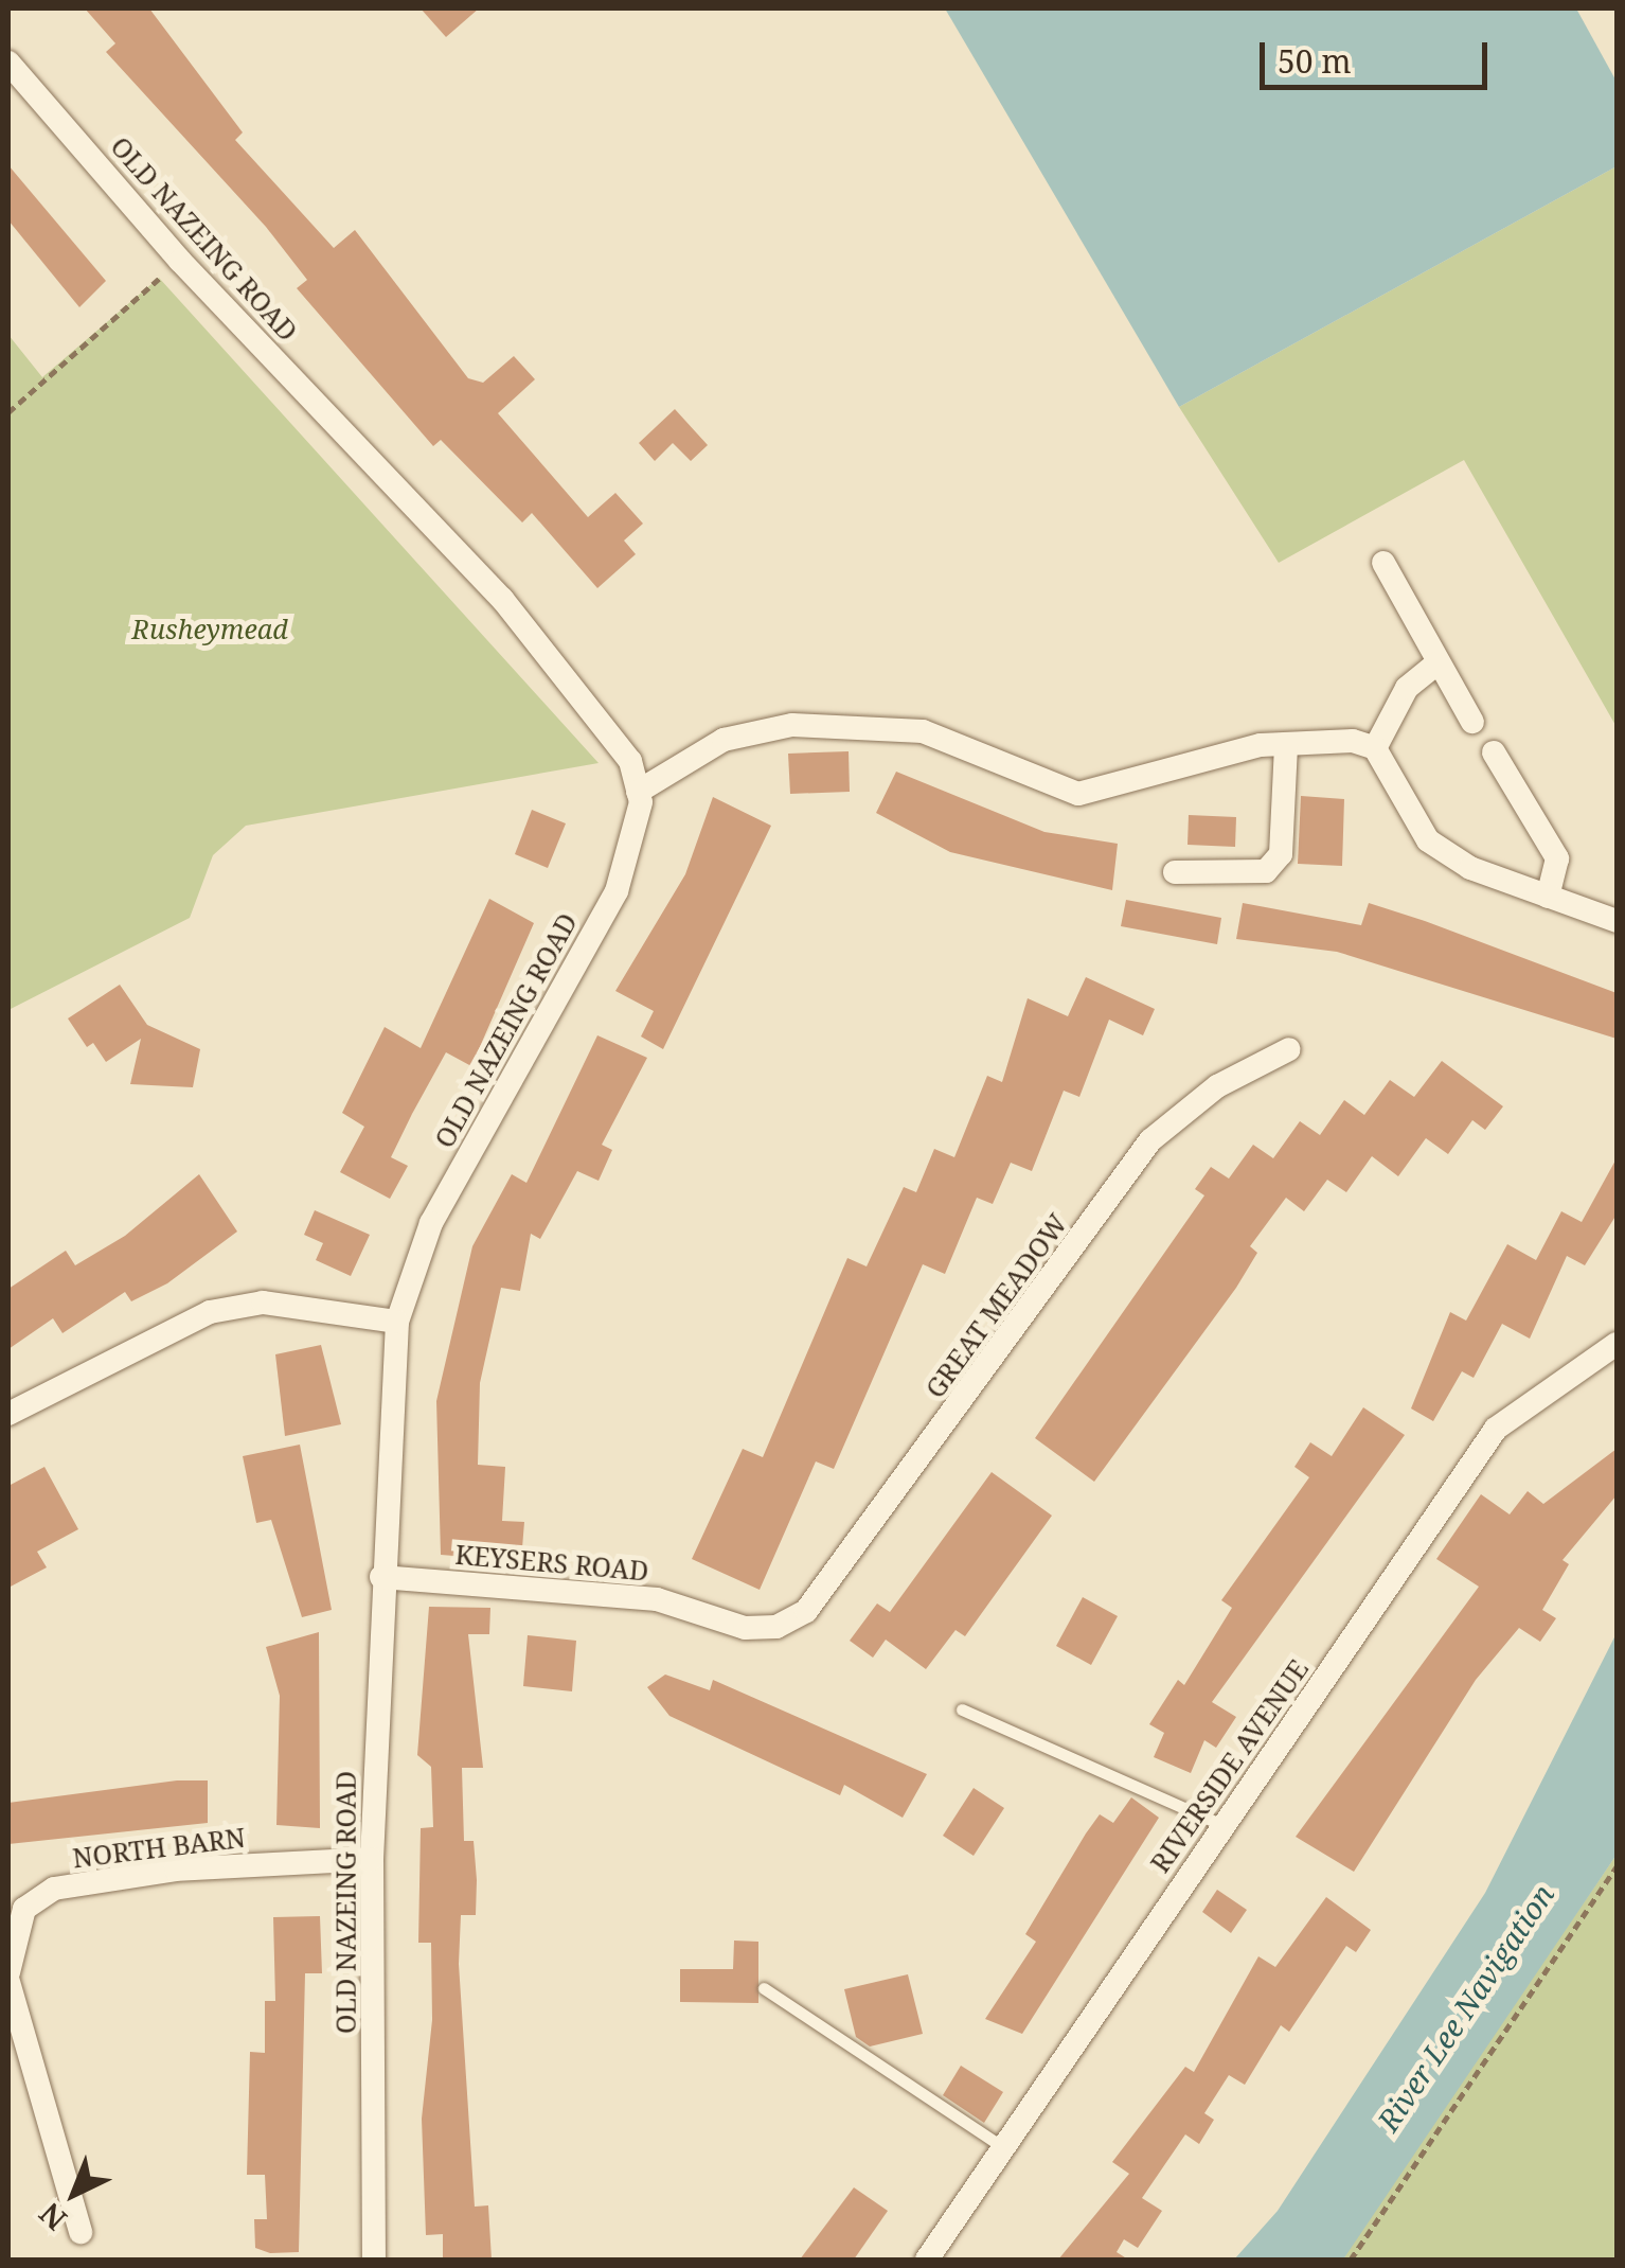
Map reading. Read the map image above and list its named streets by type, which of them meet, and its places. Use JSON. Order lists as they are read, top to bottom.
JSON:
{
  "streets": {
    "street": [
      "OLD NAZEING ROAD",
      "GREAT MEADOW",
      "KEYSERS ROAD",
      "RIVERSIDE AVENUE",
      "NORTH BARN"
    ]
  },
  "crossings": [
    ["OLD NAZEING ROAD", "KEYSERS ROAD"],
    ["OLD NAZEING ROAD", "NORTH BARN"],
    ["GREAT MEADOW", "KEYSERS ROAD"]
  ],
  "water": ["River Lee Navigation"],
  "parks": ["Rusheymead"],
  "scale_bar": "50 m",
  "north": "bottom left"
}
